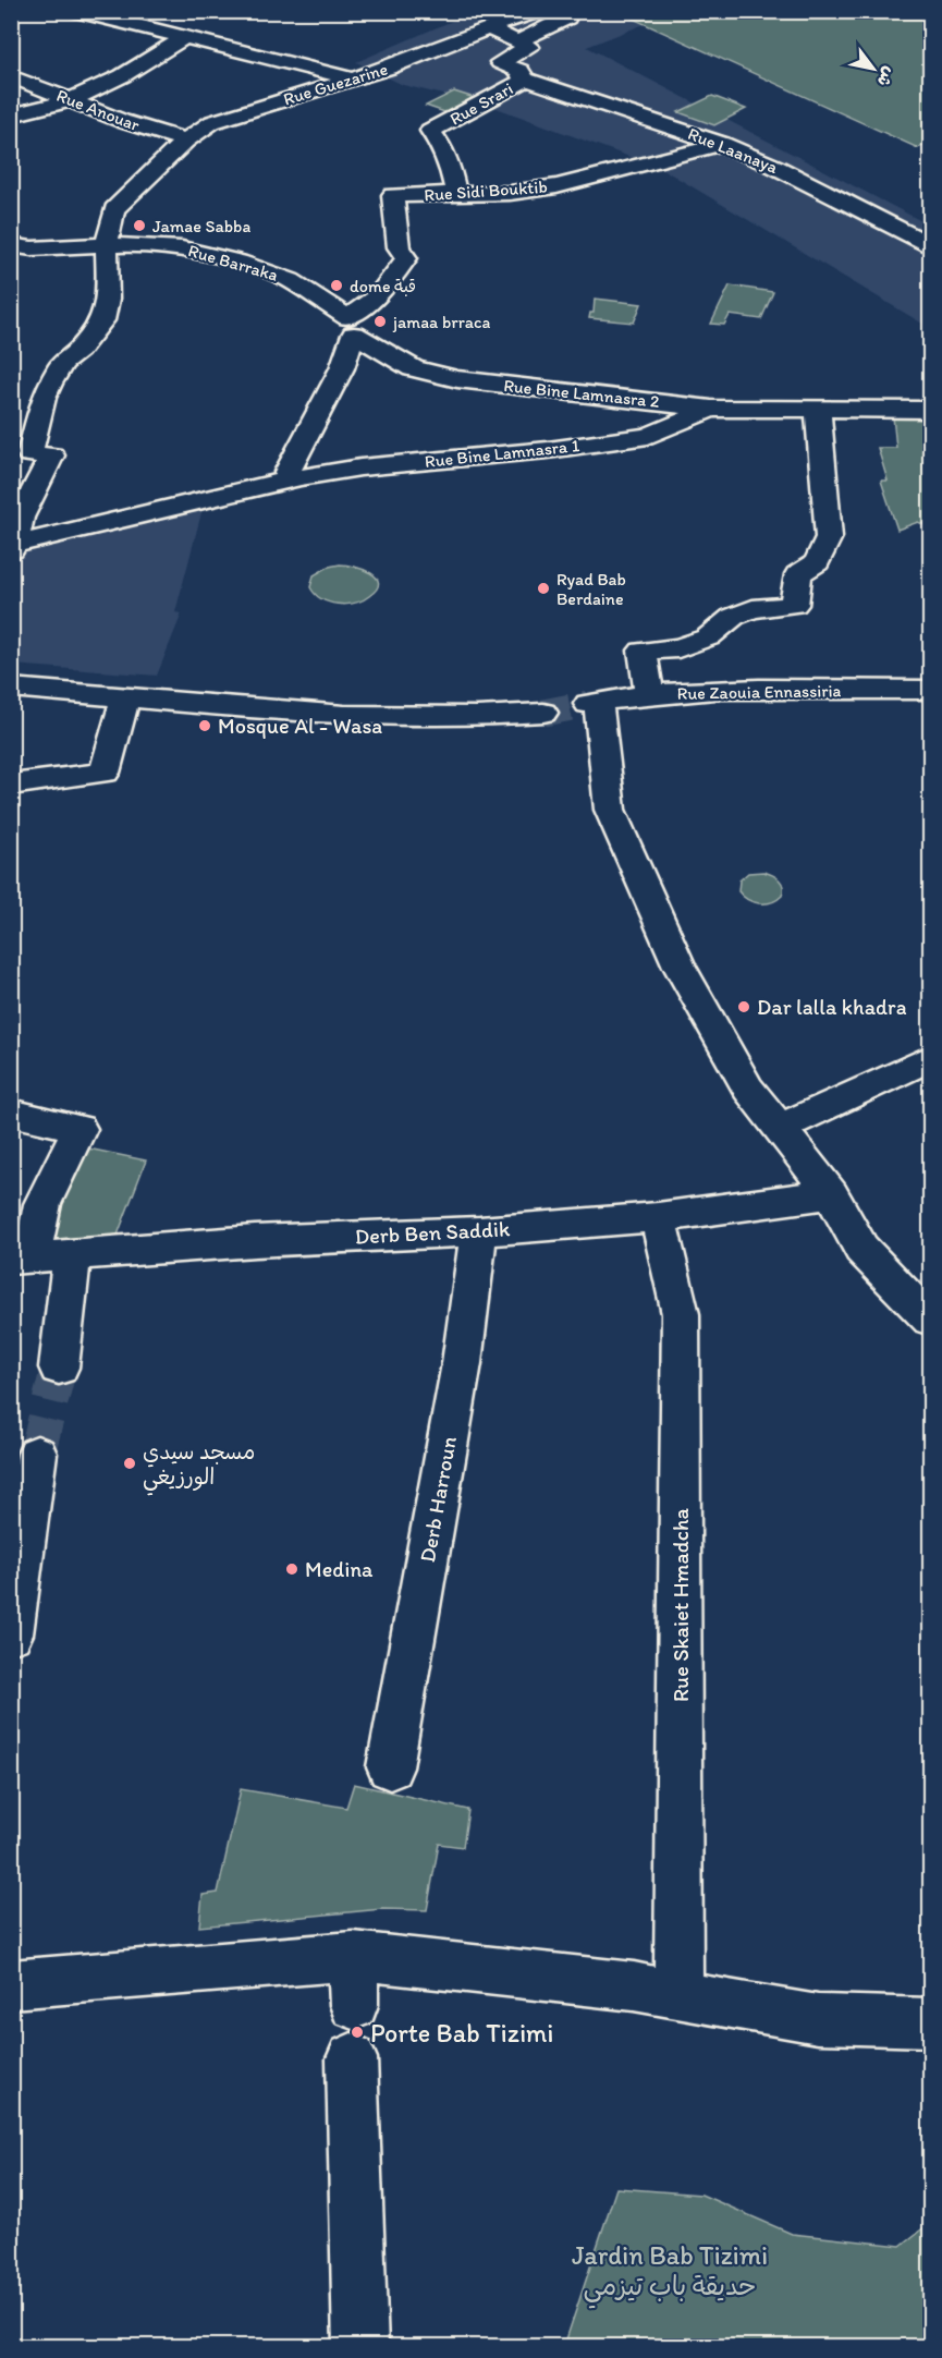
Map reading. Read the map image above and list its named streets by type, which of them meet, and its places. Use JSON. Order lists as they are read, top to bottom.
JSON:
{
  "streets": {
    "street": [
      "Rue Guezarine",
      "Rue Srari",
      "Rue Anouar",
      "Rue Laanaya",
      "Rue Sidi Bouktib",
      "Rue Barraka",
      "Rue Bine Lamnasra 2",
      "Rue Bine Lamnasra 1",
      "Rue Zaouia Ennassiria",
      "Derb Ben Saddik",
      "Derb Harroun",
      "Rue Skaiet Hmadcha"
    ]
  },
  "crossings": [
    ["Rue Guezarine", "Rue Anouar"],
    ["Rue Guezarine", "Rue Barraka"],
    ["Rue Guezarine", "Rue Bine Lamnasra 1"],
    ["Rue Srari", "Rue Laanaya"],
    ["Rue Srari", "Rue Sidi Bouktib"],
    ["Rue Laanaya", "Rue Sidi Bouktib"],
    ["Rue Sidi Bouktib", "Rue Barraka"],
    ["Rue Sidi Bouktib", "Rue Bine Lamnasra 2"],
    ["Rue Barraka", "Rue Bine Lamnasra 2"],
    ["Rue Bine Lamnasra 2", "Rue Bine Lamnasra 1"],
    ["Derb Ben Saddik", "Derb Harroun"],
    ["Derb Ben Saddik", "Rue Skaiet Hmadcha"]
  ],
  "parks": ["Jardin Bab Tizimi حديقة باب تيزمي"],
  "places": [
    "Jamae Sabba",
    "dome قبة",
    "jamaa brraca",
    "Ryad Bab Berdaine",
    "Mosque Al - Wasa",
    "Dar lalla khadra",
    "مسجد سيدي الورزيغي",
    "Medina",
    "Porte Bab Tizimi"
  ],
  "north": "bottom right"
}
